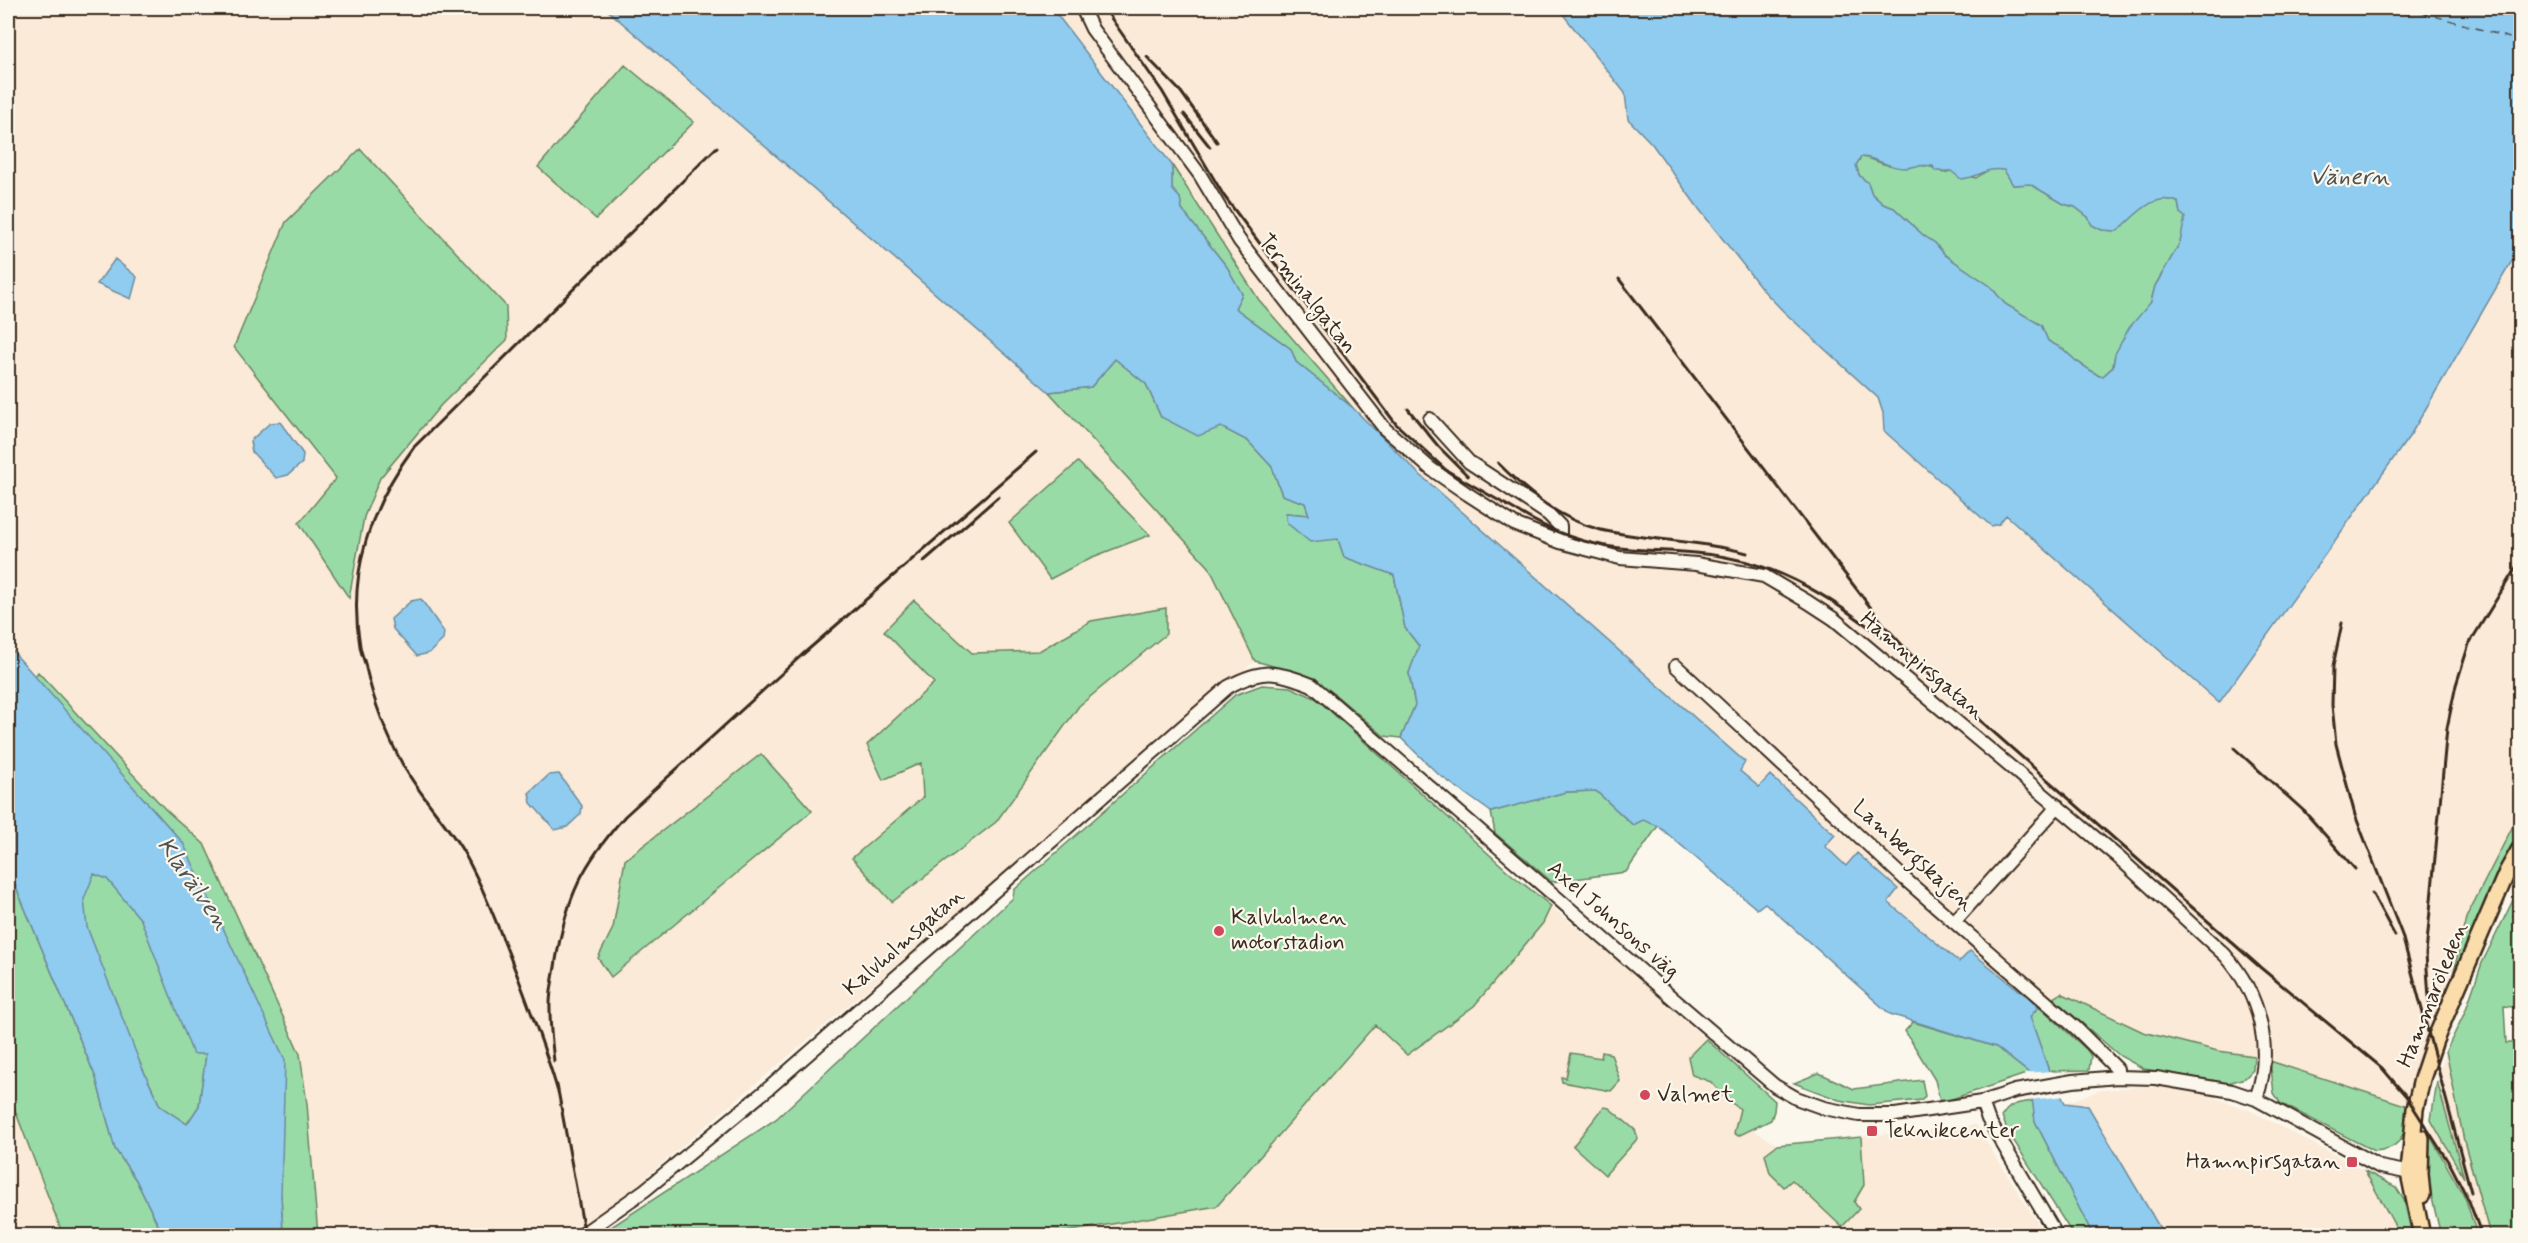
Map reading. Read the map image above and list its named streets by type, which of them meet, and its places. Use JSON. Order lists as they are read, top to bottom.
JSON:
{
  "streets": {
    "main road": ["Hammaröleden"],
    "street": [
      "Terminalgatan",
      "Hamnpirsgatan",
      "Lambergskajen",
      "Axel Johnsons väg",
      "Kalvholmsgatan"
    ]
  },
  "crossings": [
    ["Terminalgatan", "Hamnpirsgatan"],
    ["Hamnpirsgatan", "Axel Johnsons väg"],
    ["Lambergskajen", "Axel Johnsons väg"],
    ["Axel Johnsons väg", "Kalvholmsgatan"],
    ["Axel Johnsons väg", "Hammaröleden"]
  ],
  "water": ["Vänern", "Klarälven"],
  "places": {
    "other": ["Kalvholmen motorstadion", "Valmet"],
    "transit": ["Teknikcenter", "Hamnpirsgatan"]
  }
}
